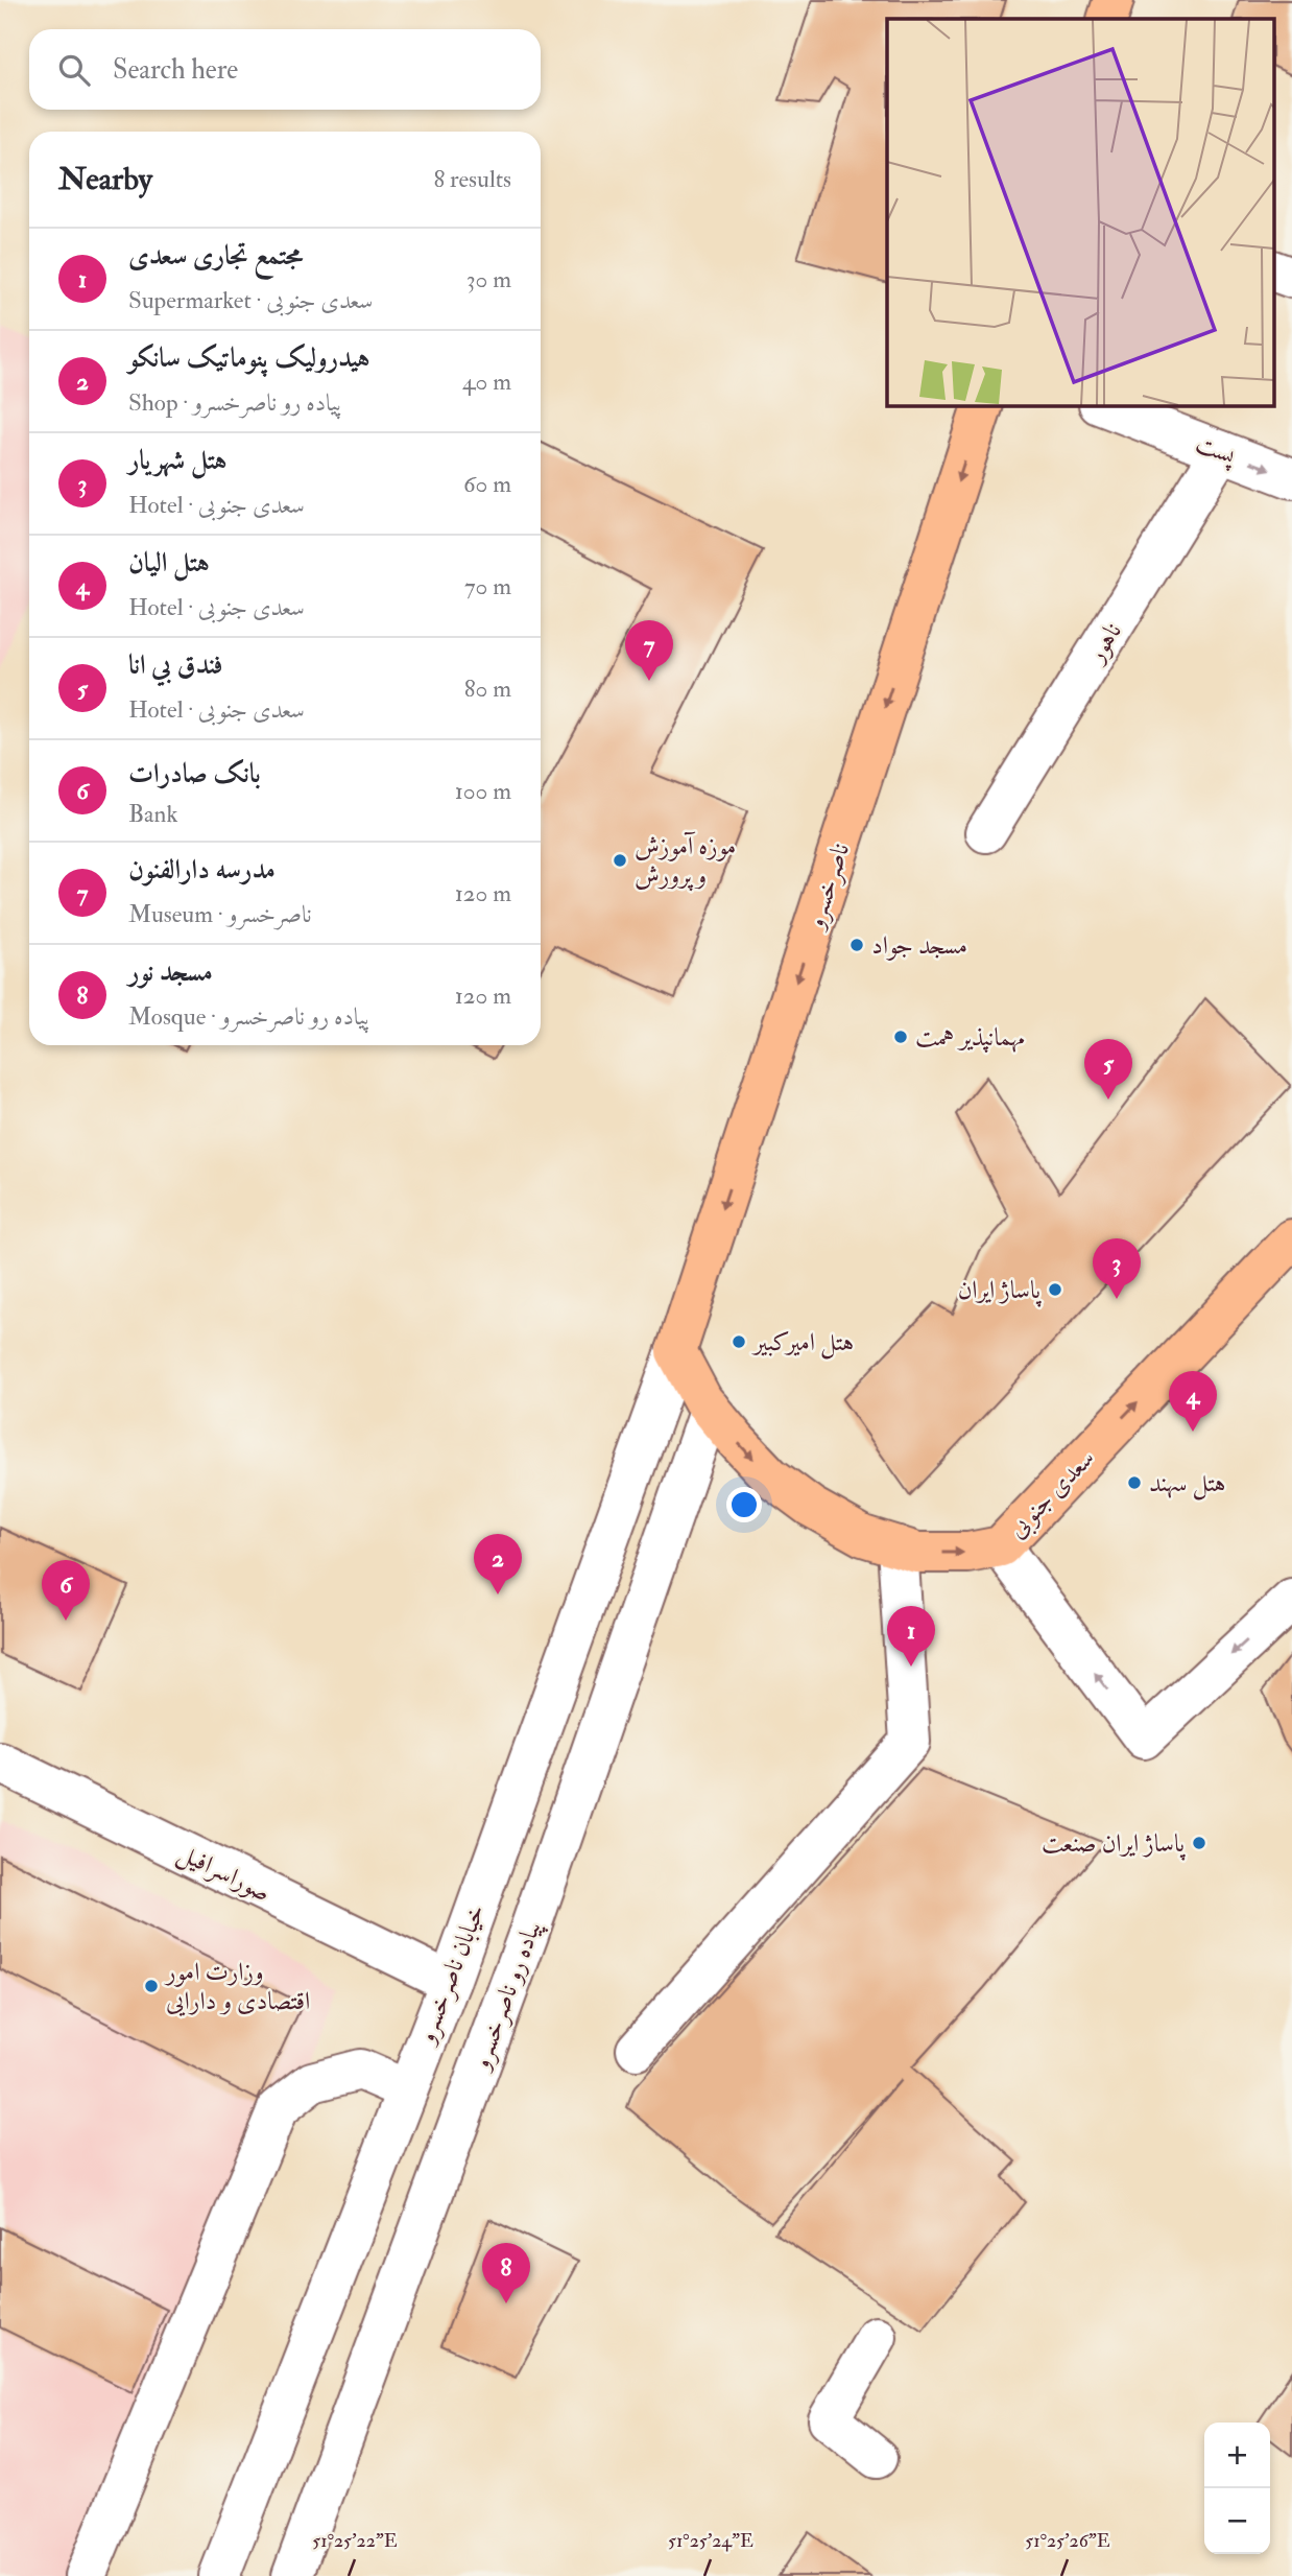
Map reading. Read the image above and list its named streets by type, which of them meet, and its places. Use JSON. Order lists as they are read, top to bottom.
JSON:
{
  "streets": {
    "main road": ["ناصرخسرو", "سعدی جنوبی"],
    "street": [
      "پست",
      "ناهور",
      "صوراسرافیل",
      "خیابان ناصرخسرو",
      "پیاده رو ناصرخسرو"
    ]
  },
  "crossings": [
    ["پست", "ناهور"],
    ["ناصرخسرو", "سعدی جنوبی"],
    ["ناصرخسرو", "خیابان ناصرخسرو"],
    ["سعدی جنوبی", "خیابان ناصرخسرو"],
    ["سعدی جنوبی", "پیاده رو ناصرخسرو"],
    ["صوراسرافیل", "خیابان ناصرخسرو"]
  ],
  "one_way": ["پست", "ناصرخسرو"],
  "places": [
    "موزه آموزش و پرورش",
    "مسجد جواد",
    "مهمانپذیر همت",
    "پاساژ ایران",
    "هتل امیرکبیر",
    "هتل سهند",
    "پاساژ ایران صنعت",
    "وزارت امور اقتصادی و دارایی"
  ],
  "page": {
    "search": "Search here",
    "heading": ["Nearby", "8 results"],
    "list": [
      {
        "mark": "1",
        "name": "مجتمع تجاری سعدی",
        "note": "Supermarket · سعدی جنوبی",
        "value": "30 m"
      },
      {
        "mark": "2",
        "name": "هیدرولیک پنوماتیک سانکو",
        "note": "Shop · پیاده رو ناصرخسرو",
        "value": "40 m"
      },
      {
        "mark": "3",
        "name": "هتل شهریار",
        "note": "Hotel · سعدی جنوبی",
        "value": "60 m"
      },
      {
        "mark": "4",
        "name": "هتل الیان",
        "note": "Hotel · سعدی جنوبی",
        "value": "70 m"
      },
      {
        "mark": "5",
        "name": "فندق بي انا",
        "note": "Hotel · سعدی جنوبی",
        "value": "80 m"
      },
      {
        "mark": "6",
        "name": "بانک صادرات",
        "note": "Bank",
        "value": "100 m"
      },
      {
        "mark": "7",
        "name": "مدرسه دارالفنون",
        "note": "Museum · ناصرخسرو",
        "value": "120 m"
      },
      {
        "mark": "8",
        "name": "مسجد نور",
        "note": "Mosque · پیاده رو ناصرخسرو",
        "value": "120 m"
      }
    ],
    "pins": [
      "7",
      "5",
      "3",
      "4",
      "2",
      "6",
      "1",
      "8"
    ],
    "map_buttons": ["+", "−"]
  },
  "coordinates": ["51°25'22\"E", "51°25'24\"E", "51°25'26\"E"]
}
